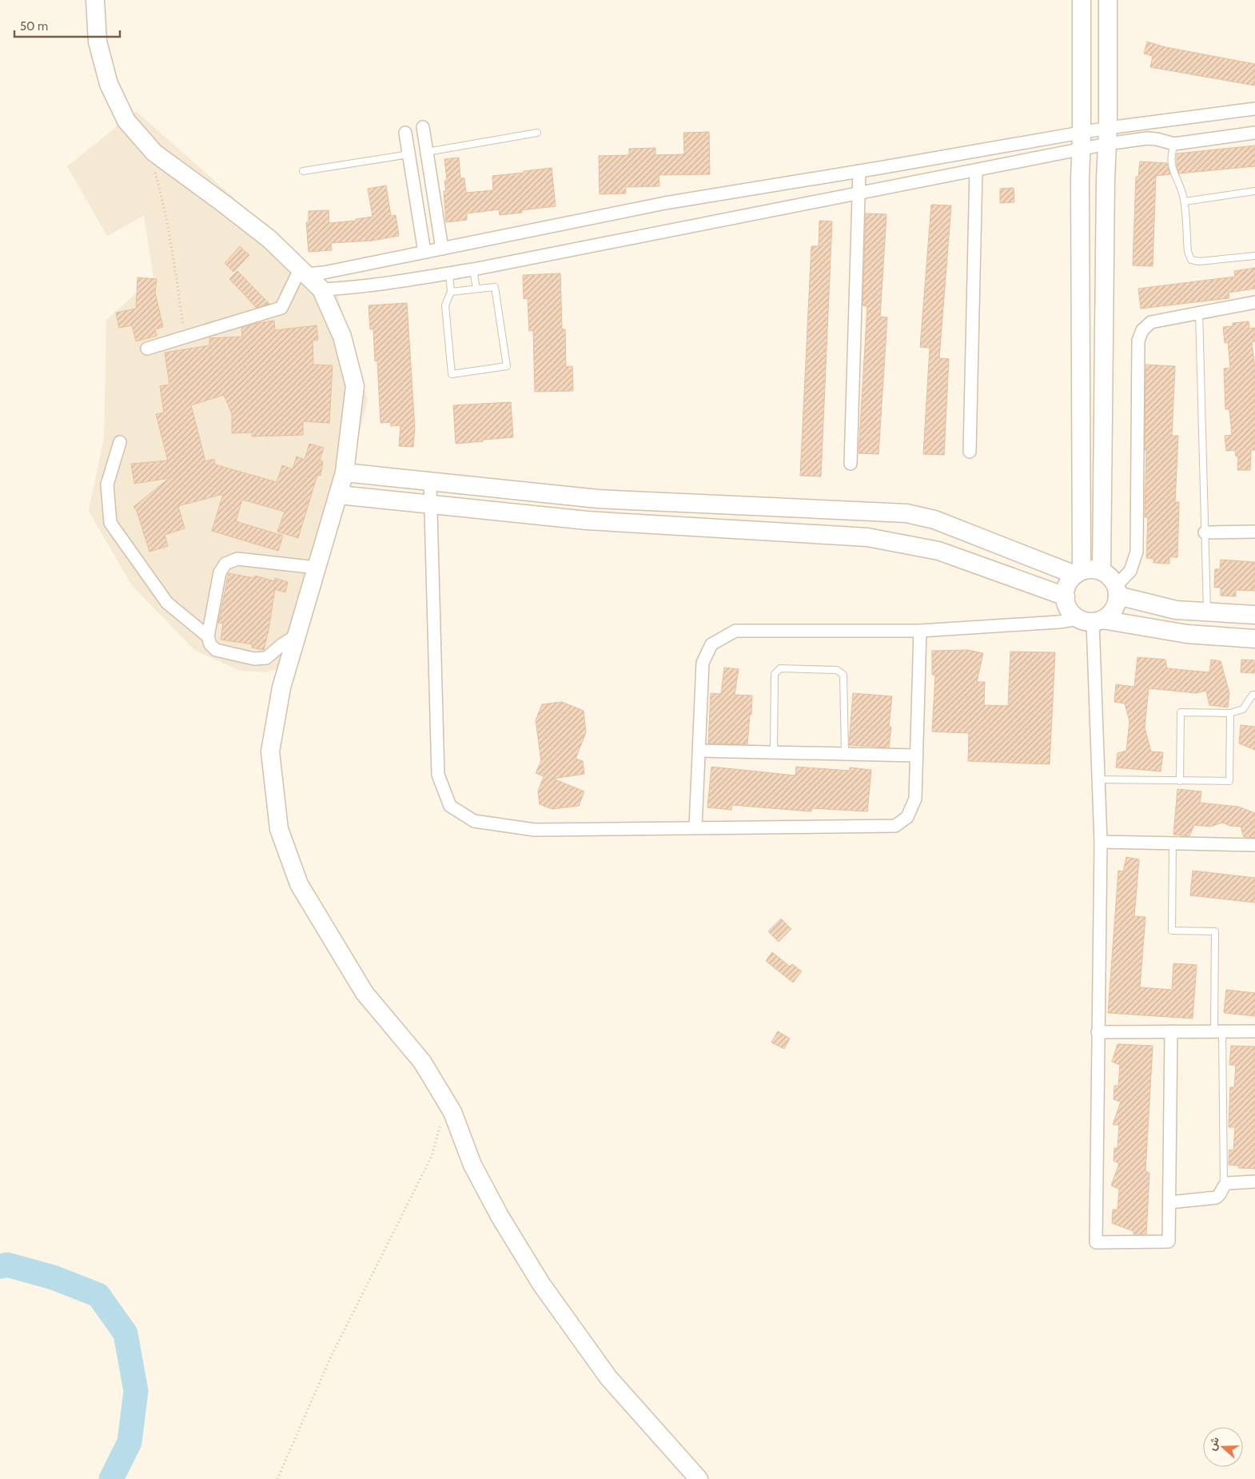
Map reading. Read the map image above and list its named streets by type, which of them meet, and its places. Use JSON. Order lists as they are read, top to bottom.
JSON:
{
  "scale_bar": "50 m",
  "north": "left"
}
